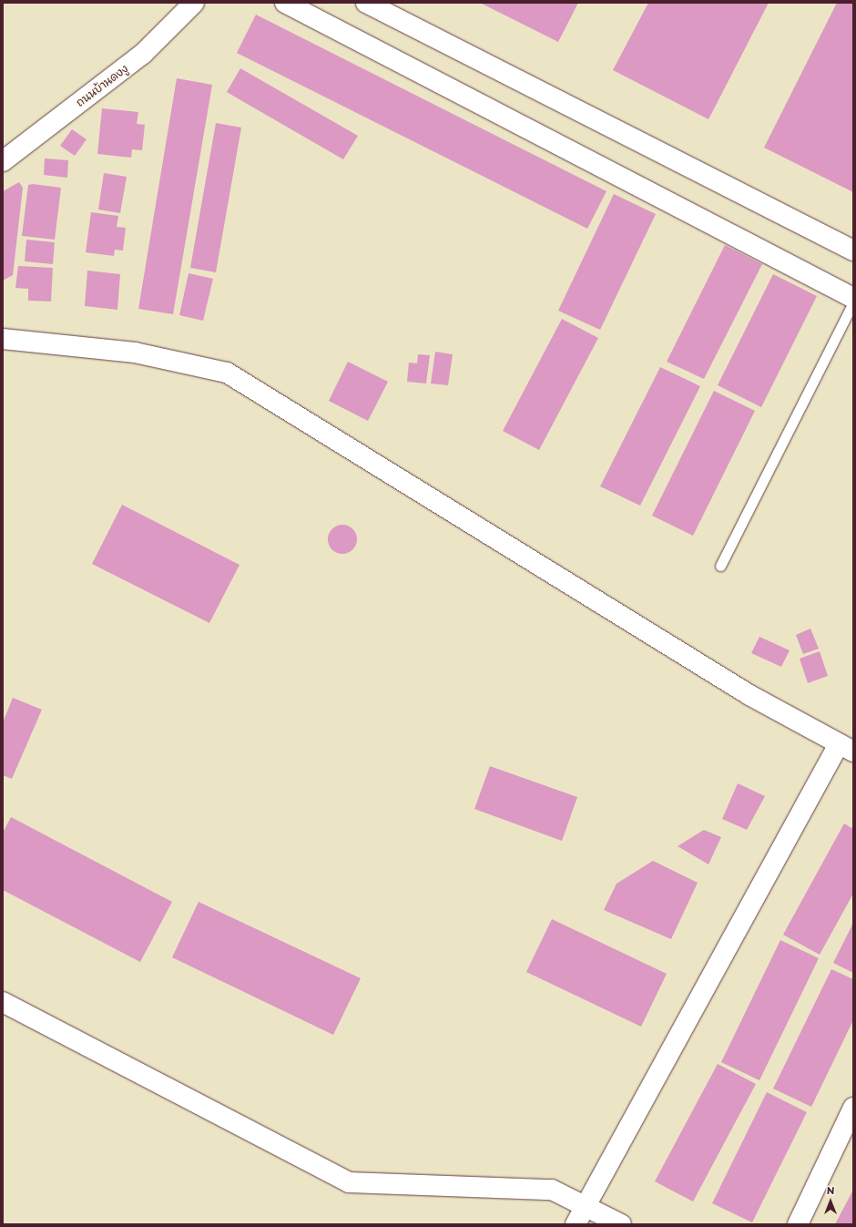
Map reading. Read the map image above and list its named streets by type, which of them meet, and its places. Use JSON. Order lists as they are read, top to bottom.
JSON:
{
  "streets": {
    "street": ["ถนนบ้านดงงู"]
  },
  "north": "top"
}
